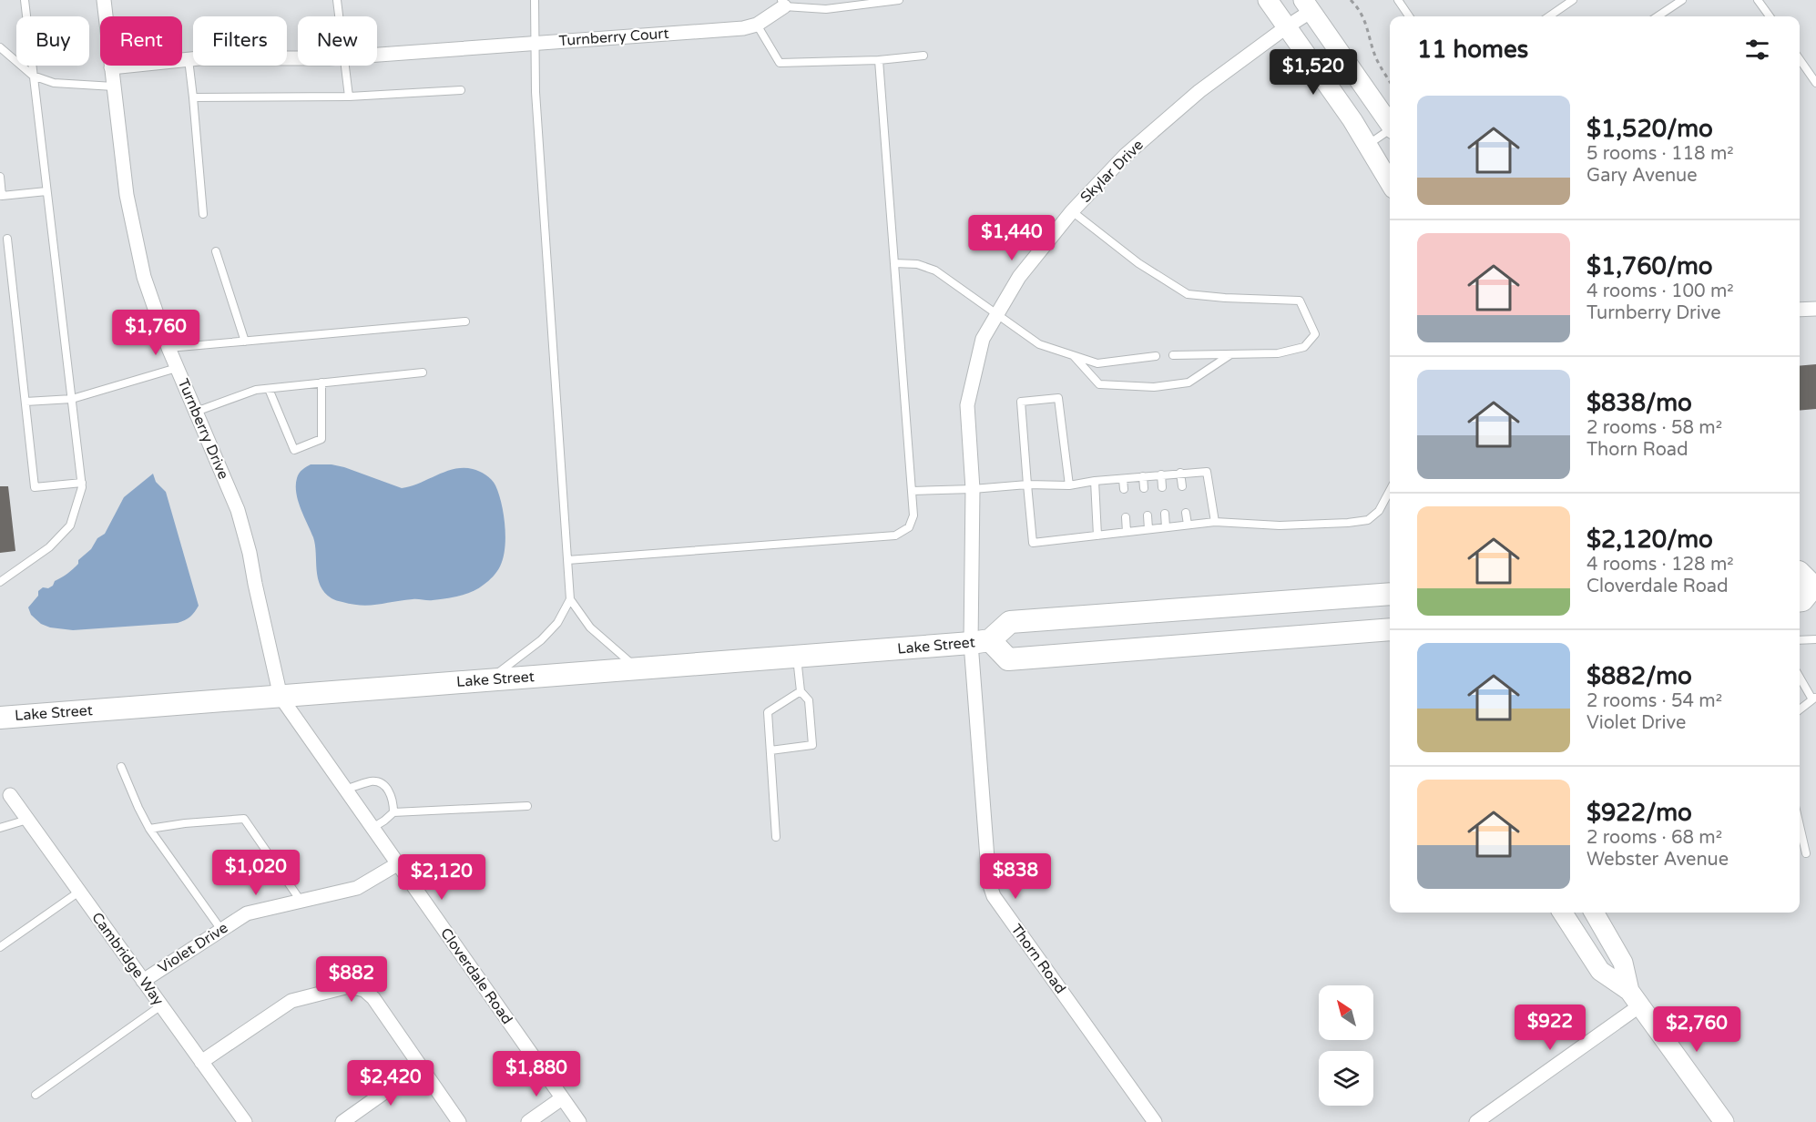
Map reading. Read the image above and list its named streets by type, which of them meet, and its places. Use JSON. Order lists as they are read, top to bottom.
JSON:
{
  "streets": {
    "main road": ["Lake Street"],
    "street": [
      "Turnberry Court",
      "Skylar Drive",
      "Turnberry Drive",
      "Violet Drive",
      "Cambridge Way",
      "Thorn Road",
      "Cloverdale Road"
    ]
  },
  "crossings": [
    ["Turnberry Court", "Turnberry Drive"],
    ["Skylar Drive", "Lake Street"],
    ["Skylar Drive", "Thorn Road"],
    ["Turnberry Drive", "Lake Street"],
    ["Turnberry Drive", "Cloverdale Road"],
    ["Lake Street", "Thorn Road"],
    ["Lake Street", "Cloverdale Road"],
    ["Violet Drive", "Cambridge Way"],
    ["Violet Drive", "Cloverdale Road"]
  ],
  "north": "top left",
  "page": {
    "chip": [
      "Buy",
      "Rent",
      "Filters",
      "New"
    ],
    "heading": "11 homes",
    "price": [
      "$1,520",
      "$1,440",
      "$1,760",
      "$1,020",
      "$838",
      "$2,120",
      "$882",
      "$922",
      "$2,760",
      "$1,880",
      "$2,420"
    ],
    "list": [
      {
        "name": "$1,520/mo",
        "note": "5 rooms · 118 m² · Gary Avenue"
      },
      {
        "name": "$1,760/mo",
        "note": "4 rooms · 100 m² · Turnberry Drive"
      },
      {
        "name": "$838/mo",
        "note": "2 rooms · 58 m² · Thorn Road"
      },
      {
        "name": "$2,120/mo",
        "note": "4 rooms · 128 m² · Cloverdale Road"
      },
      {
        "name": "$882/mo",
        "note": "2 rooms · 54 m² · Violet Drive"
      },
      {
        "name": "$922/mo",
        "note": "2 rooms · 68 m² · Webster Avenue"
      }
    ]
  }
}
